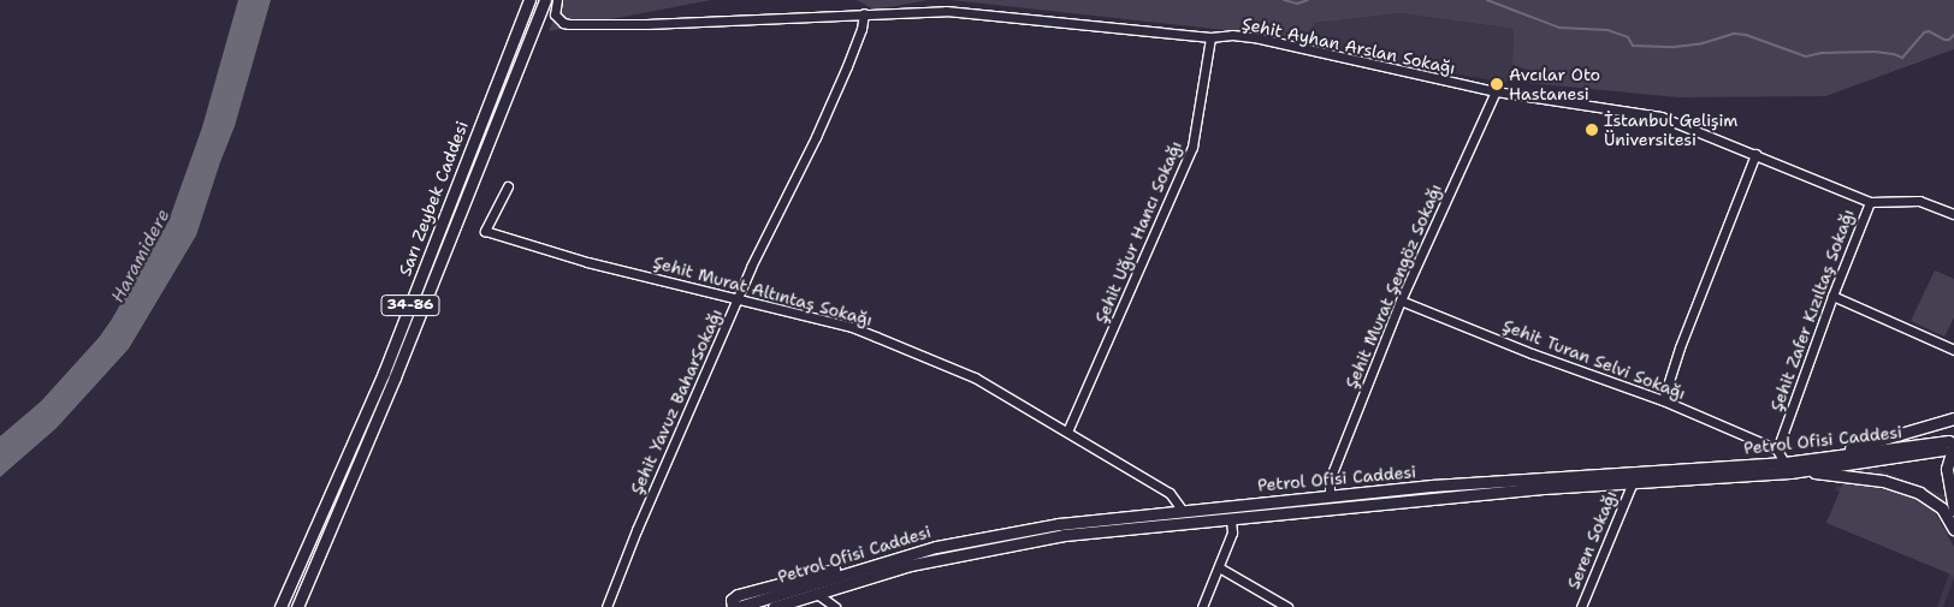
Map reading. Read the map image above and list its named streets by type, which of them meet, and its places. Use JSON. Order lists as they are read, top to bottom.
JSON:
{
  "streets": {
    "main road": ["Sarı Zeybek Caddesi", "34-86", "Petrol Ofisi Caddesi"],
    "street": [
      "Şehit Ayhan Arslan Sokağı",
      "Şehit Uğur Hancı Sokağı",
      "Şehit Murat Şengöz Sokağı",
      "Şehit Murat Altıntaş Sokağı",
      "Şehit Zafer Kızıltaş Sokağı",
      "Şehit Turan Selvi Sokağı",
      "Şehit Yavuz BaharSokağı",
      "Seren Sokağı"
    ]
  },
  "crossings": [
    ["Şehit Ayhan Arslan Sokağı", "Şehit Uğur Hancı Sokağı"],
    ["Şehit Ayhan Arslan Sokağı", "Şehit Murat Şengöz Sokağı"],
    ["Şehit Ayhan Arslan Sokağı", "Şehit Zafer Kızıltaş Sokağı"],
    ["Şehit Ayhan Arslan Sokağı", "Şehit Yavuz BaharSokağı"],
    ["Şehit Uğur Hancı Sokağı", "Şehit Murat Altıntaş Sokağı"],
    ["Şehit Murat Şengöz Sokağı", "Şehit Turan Selvi Sokağı"],
    ["Şehit Murat Şengöz Sokağı", "Petrol Ofisi Caddesi"],
    ["Şehit Murat Altıntaş Sokağı", "Şehit Yavuz BaharSokağı"],
    ["Şehit Murat Altıntaş Sokağı", "Petrol Ofisi Caddesi"],
    ["Şehit Zafer Kızıltaş Sokağı", "Şehit Turan Selvi Sokağı"],
    ["Petrol Ofisi Caddesi", "Seren Sokağı"]
  ],
  "water": ["Haramidere"],
  "places": ["Avcılar Oto Hastanesi", "İstanbul Gelişim Üniversitesi"]
}
